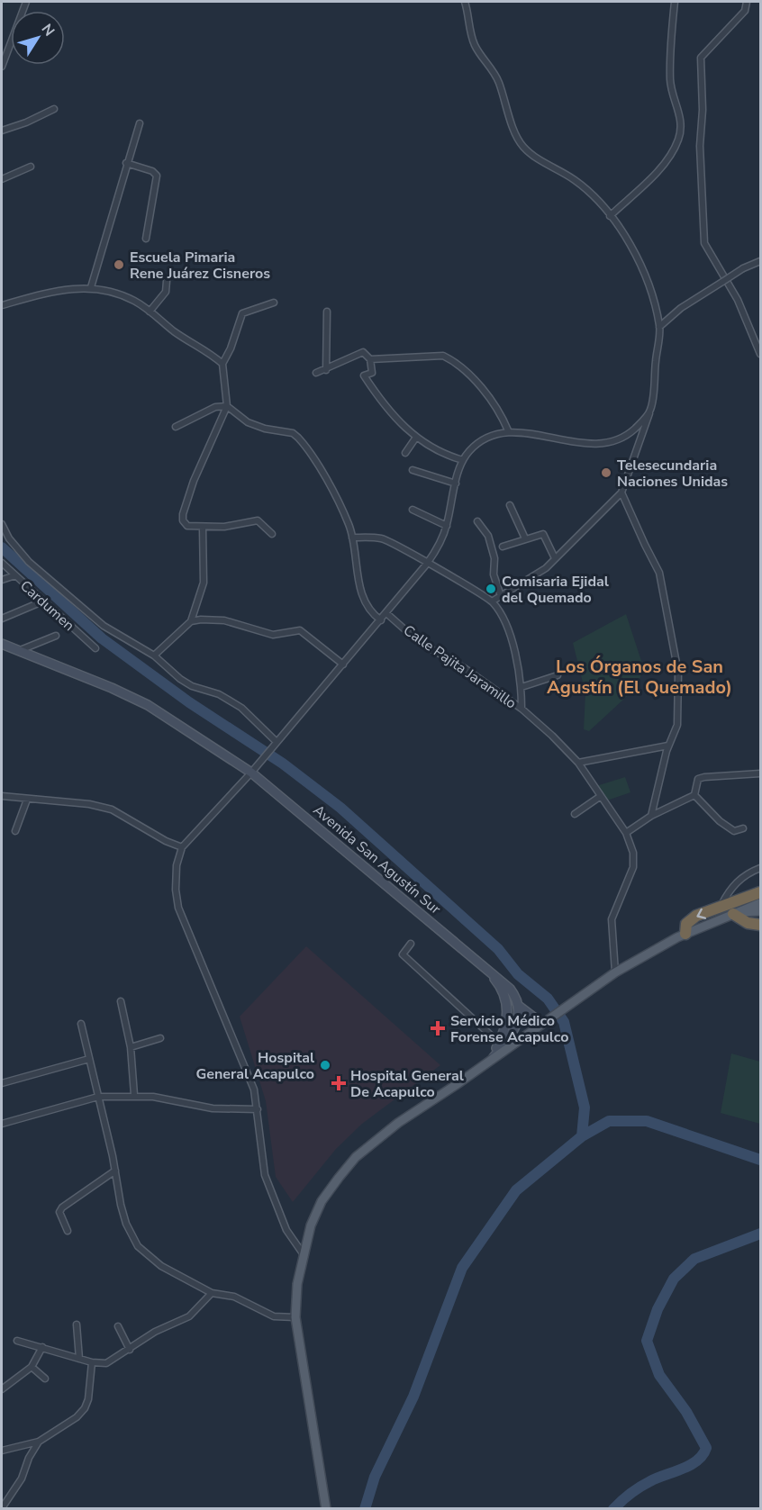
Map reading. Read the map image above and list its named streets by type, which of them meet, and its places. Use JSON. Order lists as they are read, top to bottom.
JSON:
{
  "streets": {
    "main road": ["Avenida San Agustín Sur"],
    "street": ["Cardumen", "Calle Pajita Jaramillo"]
  },
  "districts": ["Los Órganos de San Agustín (El Quemado)"],
  "places": {
    "other": [
      "Escuela Pimaria Rene Juárez Cisneros",
      "Telesecundaria Naciones Unidas",
      "Comisaria Ejidal del Quemado",
      "Hospital General Acapulco"
    ],
    "health": ["Servicio Médico Forense Acapulco", "Hospital General De Acapulco"]
  },
  "north": "top right"
}
